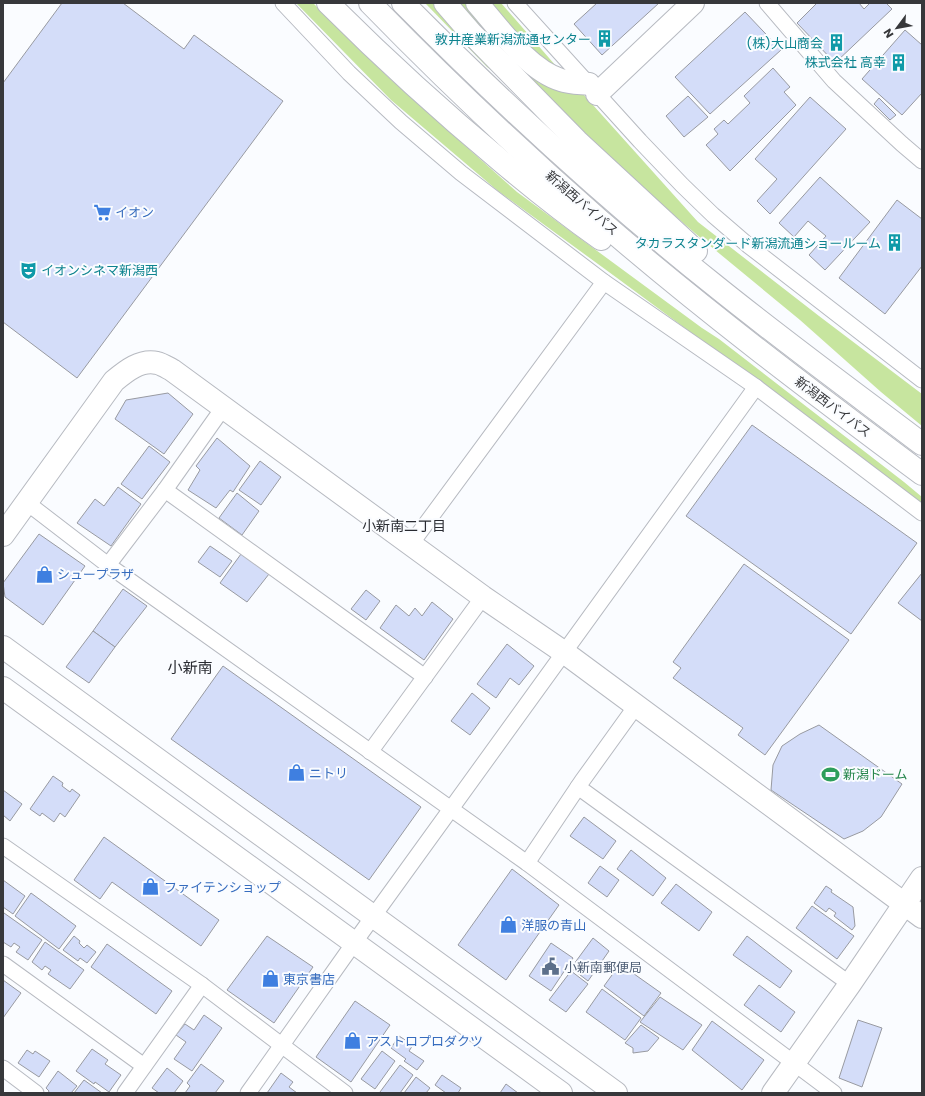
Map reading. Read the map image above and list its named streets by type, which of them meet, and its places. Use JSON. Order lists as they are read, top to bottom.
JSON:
{
  "streets": {
    "main road": ["新潟西バイパス"]
  },
  "districts": ["小新南二丁目", "小新南"],
  "places": {
    "building": [
      "敦井産業新潟流通センター",
      "(株)大山商会",
      "株式会社 高幸",
      "タカラスタンダード新潟流通ショールーム"
    ],
    "supermarket": ["イオン"],
    "theatre": ["イオンシネマ新潟西"],
    "shop": [
      "シュープラザ",
      "ニトリ",
      "ファイテンショップ",
      "洋服の青山",
      "東京書店",
      "アストロプロダクツ"
    ],
    "sports": ["新潟ドーム"],
    "public building": ["小新南郵便局"]
  },
  "north": "bottom left"
}
